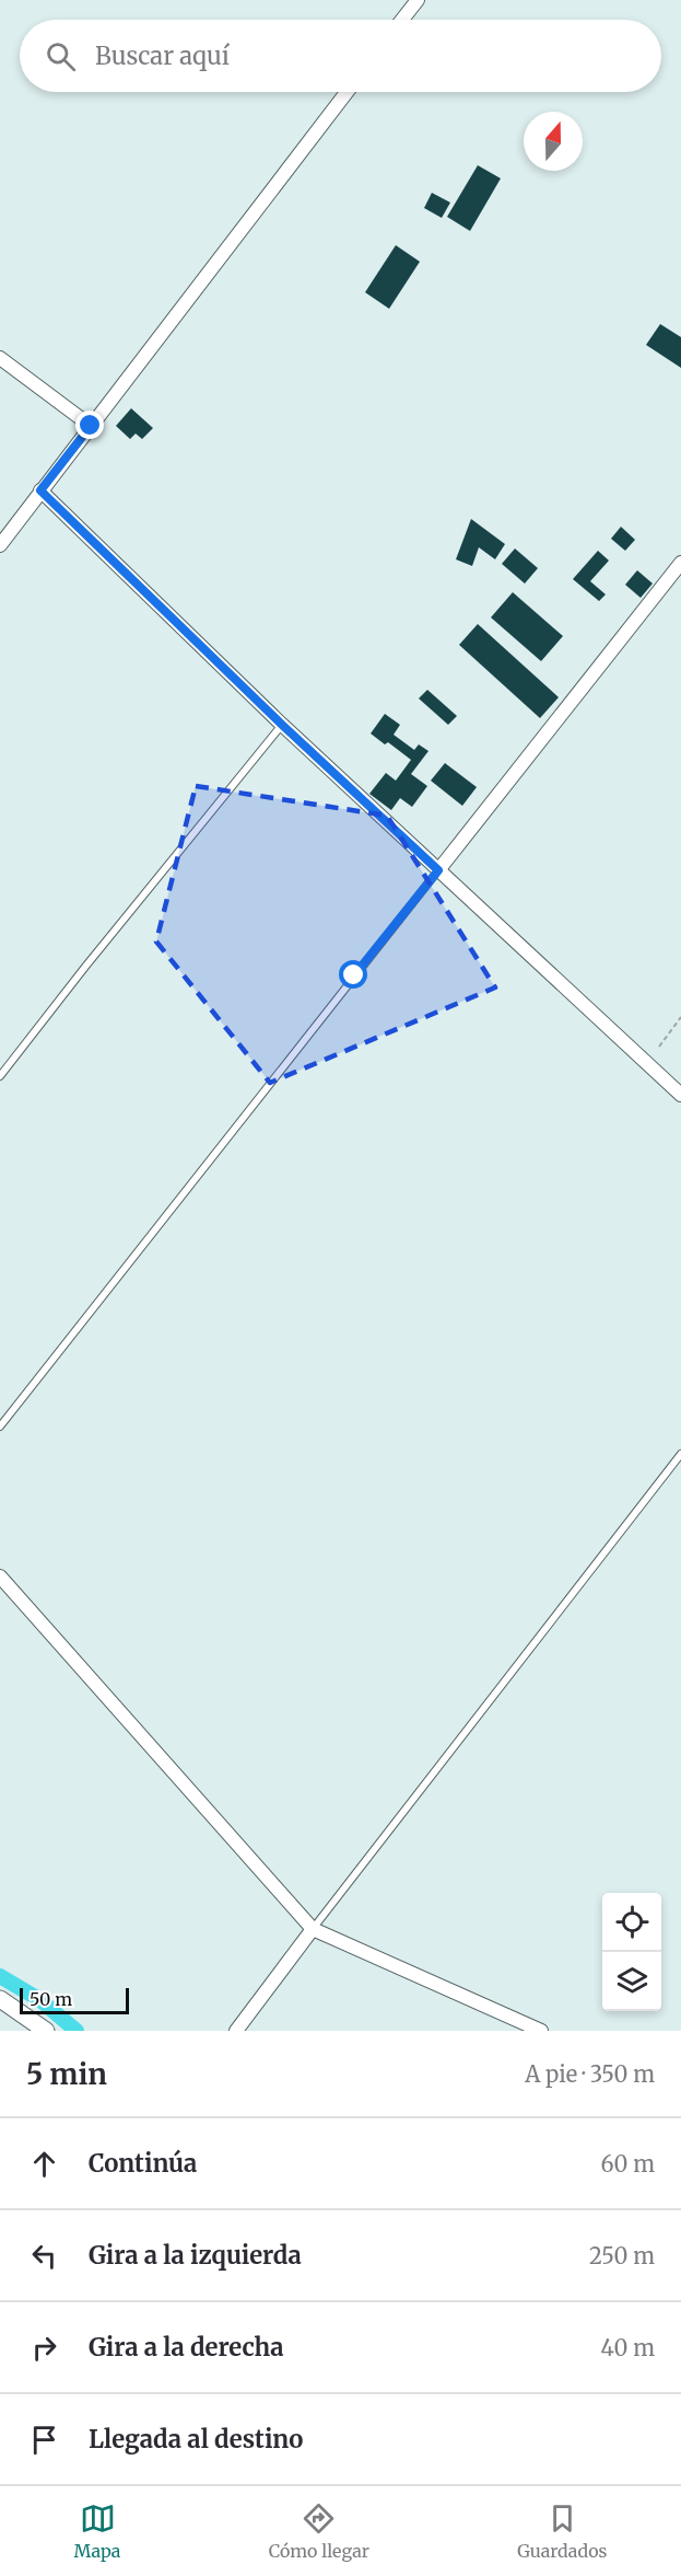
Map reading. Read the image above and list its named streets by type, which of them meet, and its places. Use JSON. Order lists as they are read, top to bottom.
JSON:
{
  "scale_bar": "50 m",
  "north": "top",
  "page": {
    "search": "Buscar aquí",
    "scale": "50 m",
    "heading": ["5 min", "A pie · 350 m"],
    "list": [
      ["Continúa", "60 m"],
      ["Gira a la izquierda", "250 m"],
      ["Gira a la derecha", "40 m"],
      "Llegada al destino"
    ],
    "nav": ["Mapa", "Cómo llegar", "Guardados"]
  }
}
